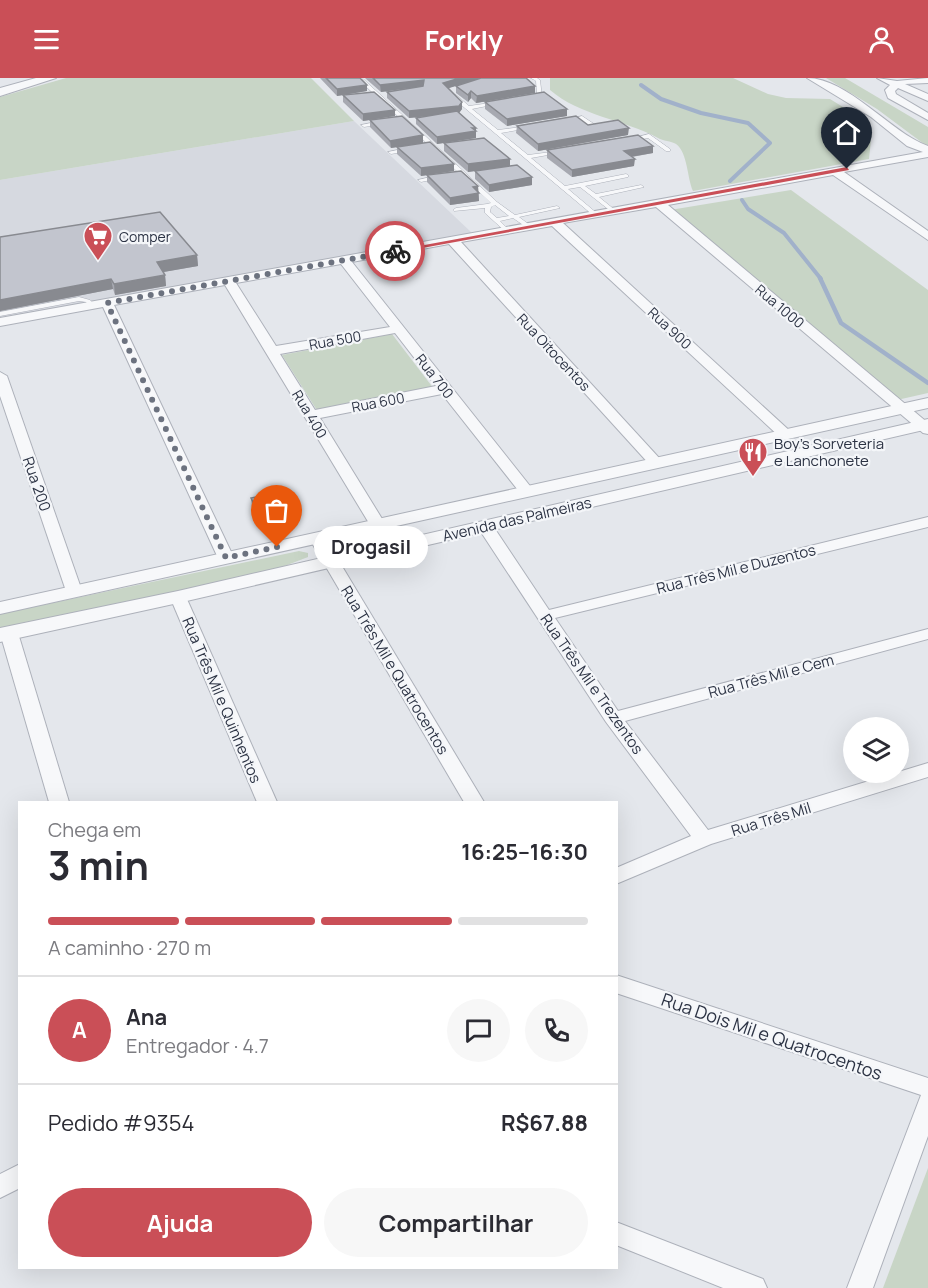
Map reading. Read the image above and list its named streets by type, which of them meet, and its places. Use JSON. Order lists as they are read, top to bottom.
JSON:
{
  "streets": {
    "street": [
      "Rua 1000",
      "Rua 900",
      "Rua 500",
      "Rua Oitocentos",
      "Rua 700",
      "Rua 600",
      "Rua 400",
      "Rua 200",
      "Avenida das Palmeiras",
      "Rua Três Mil e Duzentos",
      "Rua Três Mil e Quatrocentos",
      "Rua Três Mil e Cem",
      "Rua Três Mil e Trezentos",
      "Rua Três Mil e Quinhentos",
      "Rua Três Mil",
      "Rua Dois Mil e Quatrocentos"
    ]
  },
  "crossings": [
    ["Rua 1000", "Avenida das Palmeiras"],
    ["Rua 900", "Avenida das Palmeiras"],
    ["Rua 500", "Rua 700"],
    ["Rua 500", "Rua 400"],
    ["Rua Oitocentos", "Avenida das Palmeiras"],
    ["Rua 700", "Rua 600"],
    ["Rua 700", "Avenida das Palmeiras"],
    ["Rua 600", "Rua 400"],
    ["Rua 400", "Avenida das Palmeiras"],
    ["Rua 200", "Avenida das Palmeiras"],
    ["Avenida das Palmeiras", "Rua Três Mil e Quatrocentos"],
    ["Avenida das Palmeiras", "Rua Três Mil e Trezentos"],
    ["Avenida das Palmeiras", "Rua Três Mil e Quinhentos"],
    ["Rua Três Mil e Duzentos", "Rua Três Mil e Trezentos"],
    ["Rua Três Mil e Cem", "Rua Três Mil e Trezentos"],
    ["Rua Três Mil e Trezentos", "Rua Três Mil"]
  ],
  "places": {
    "supermarket": ["Comper"],
    "restaurant": ["Boy's Sorveteria e Lanchonete"],
    "other": ["Drogasil"]
  },
  "page": {
    "header": "Forkly",
    "bubble": "Drogasil",
    "heading": ["3 min", "Chega em", "16:25–16:30"],
    "panel": [
      "Ana",
      "Entregador · 4.7",
      "Pedido #9354",
      "R$67.88"
    ],
    "bar": "A caminho · 270 m",
    "round": "A",
    "buttons": ["Ajuda", "Compartilhar"]
  }
}
